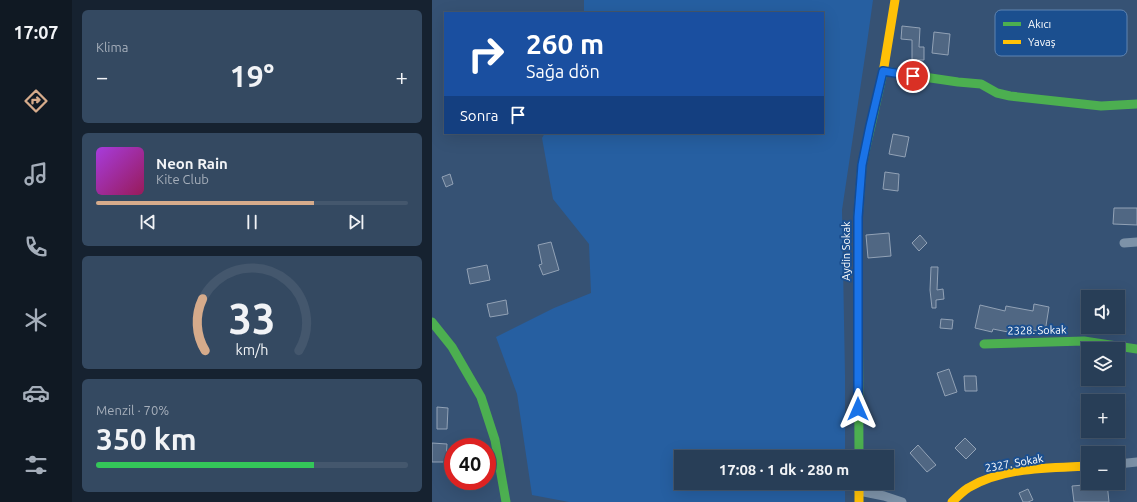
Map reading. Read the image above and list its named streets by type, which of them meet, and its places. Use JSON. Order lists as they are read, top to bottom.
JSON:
{
  "streets": {
    "street": ["Aydin Sokak", "2328. Sokak", "2327. Sokak"]
  },
  "legend": ["Akıcı", "Yavaş"],
  "page": {
    "tabs": "17:07",
    "tile": [
      "Klima",
      ["Menzil · 70%", "350 km"]
    ],
    "turn": ["260 m", "Sağa dön"],
    "heat": ["−", "19°", "+"],
    "then": "Sonra",
    "song": ["Neon Rain", "Kite Club"],
    "map_buttons": ["+", "−"],
    "limit": "40",
    "trip": "17:08 · 1 dk · 280 m",
    "gauge": ["33", "km/h"]
  }
}
